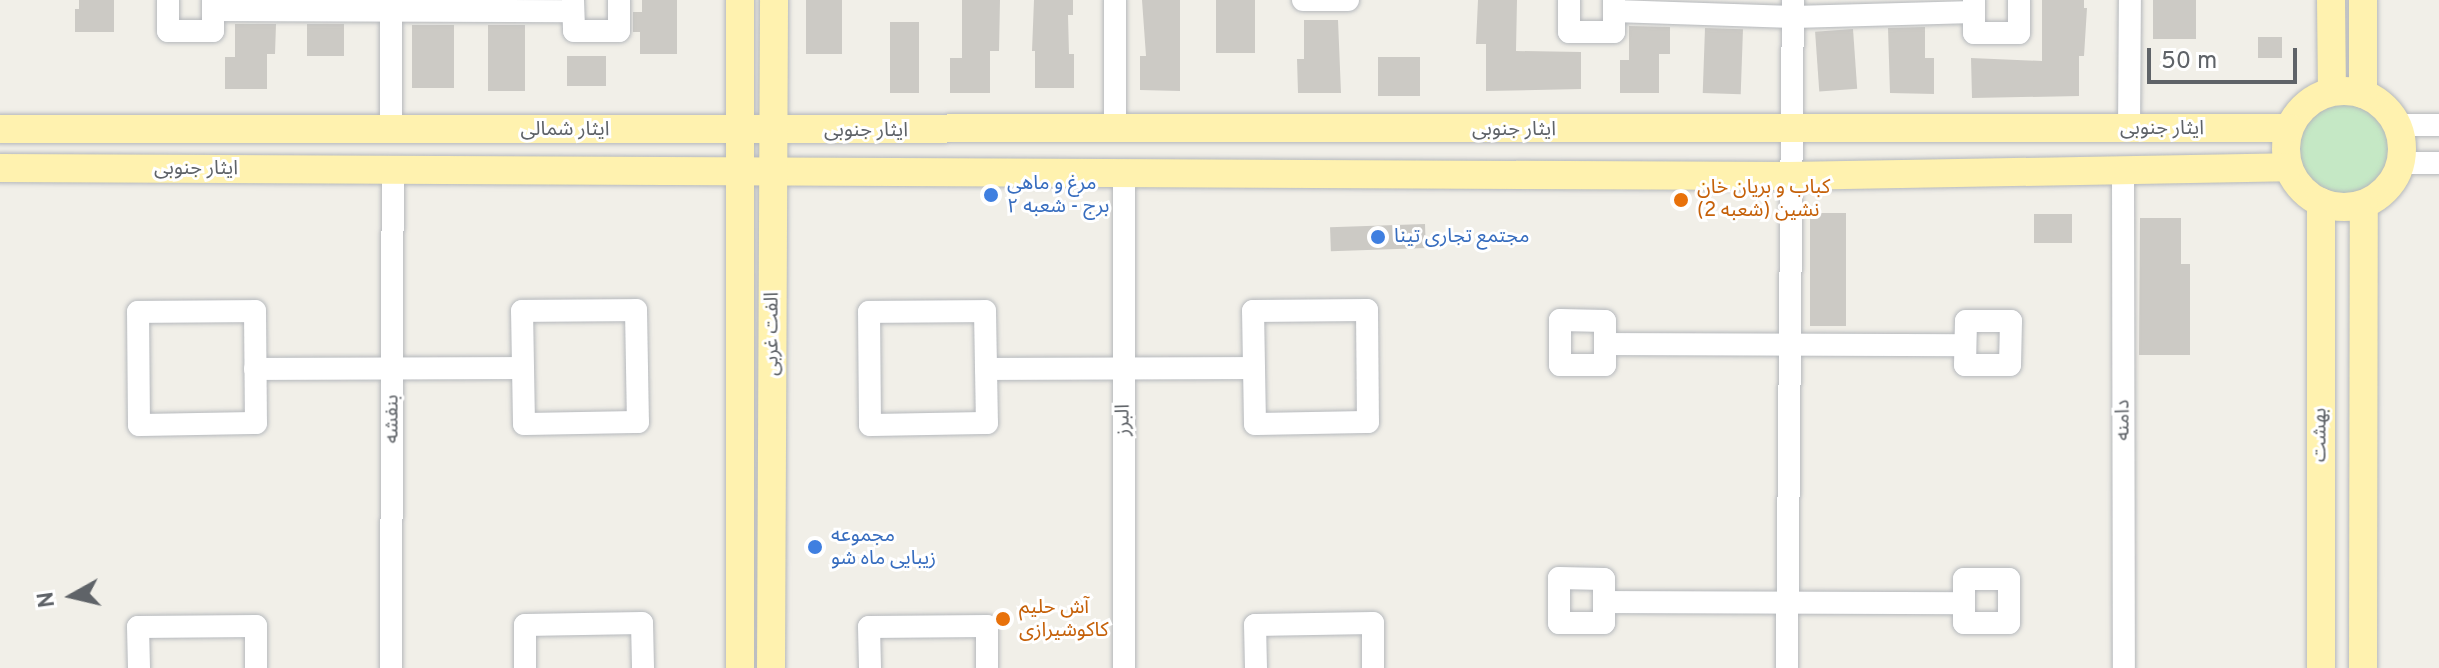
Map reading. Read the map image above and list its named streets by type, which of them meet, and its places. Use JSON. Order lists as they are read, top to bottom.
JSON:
{
  "streets": {
    "main road": [
      "ایثار جنوبی",
      "ایثار شمالی",
      "الفت غربی",
      "بهشت"
    ],
    "street": ["بنفشه", "البرز", "دامنه"]
  },
  "crossings": [
    ["ایثار جنوبی", "ایثار شمالی"],
    ["ایثار جنوبی", "الفت غربی"],
    ["ایثار جنوبی", "بنفشه"],
    ["ایثار جنوبی", "البرز"],
    ["ایثار جنوبی", "دامنه"],
    ["ایثار جنوبی", "بهشت"],
    ["ایثار شمالی", "الفت غربی"],
    ["ایثار شمالی", "بنفشه"]
  ],
  "places": [
    "مرغ و ماهی برج - شعبه ۲",
    "کباب و بریان خان نشین (شعبه 2)",
    "مجتمع تجاری تینا",
    "مجموعه زیبایی ماه شو",
    "آش حلیم کاکوشیرازی"
  ],
  "scale_bar": "50 m",
  "north": "left"
}
